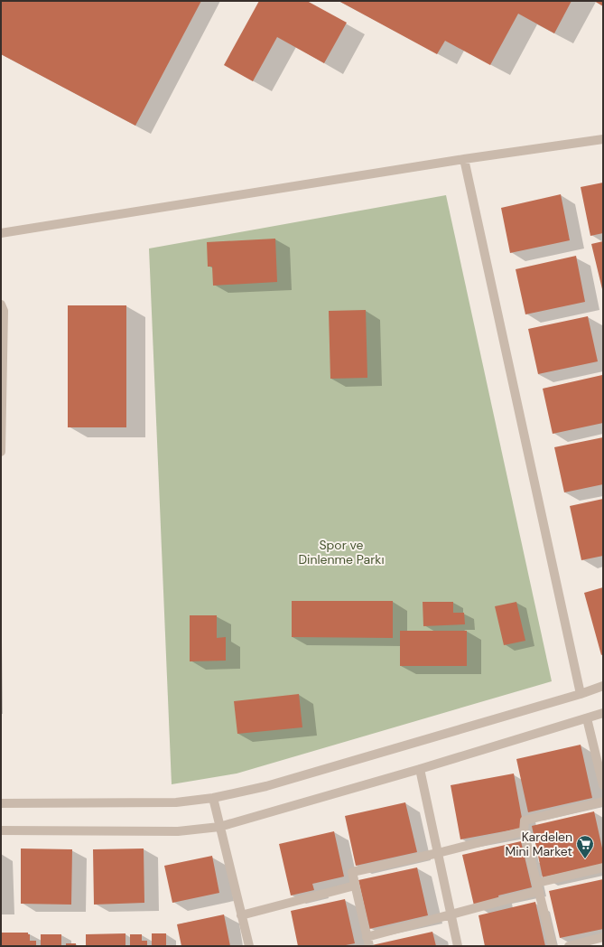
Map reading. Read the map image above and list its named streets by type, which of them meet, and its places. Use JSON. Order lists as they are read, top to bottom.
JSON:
{
  "parks": ["Spor ve Dinlenme Parkı"],
  "places": {
    "supermarket": ["Kardelen Mini Market"]
  }
}
